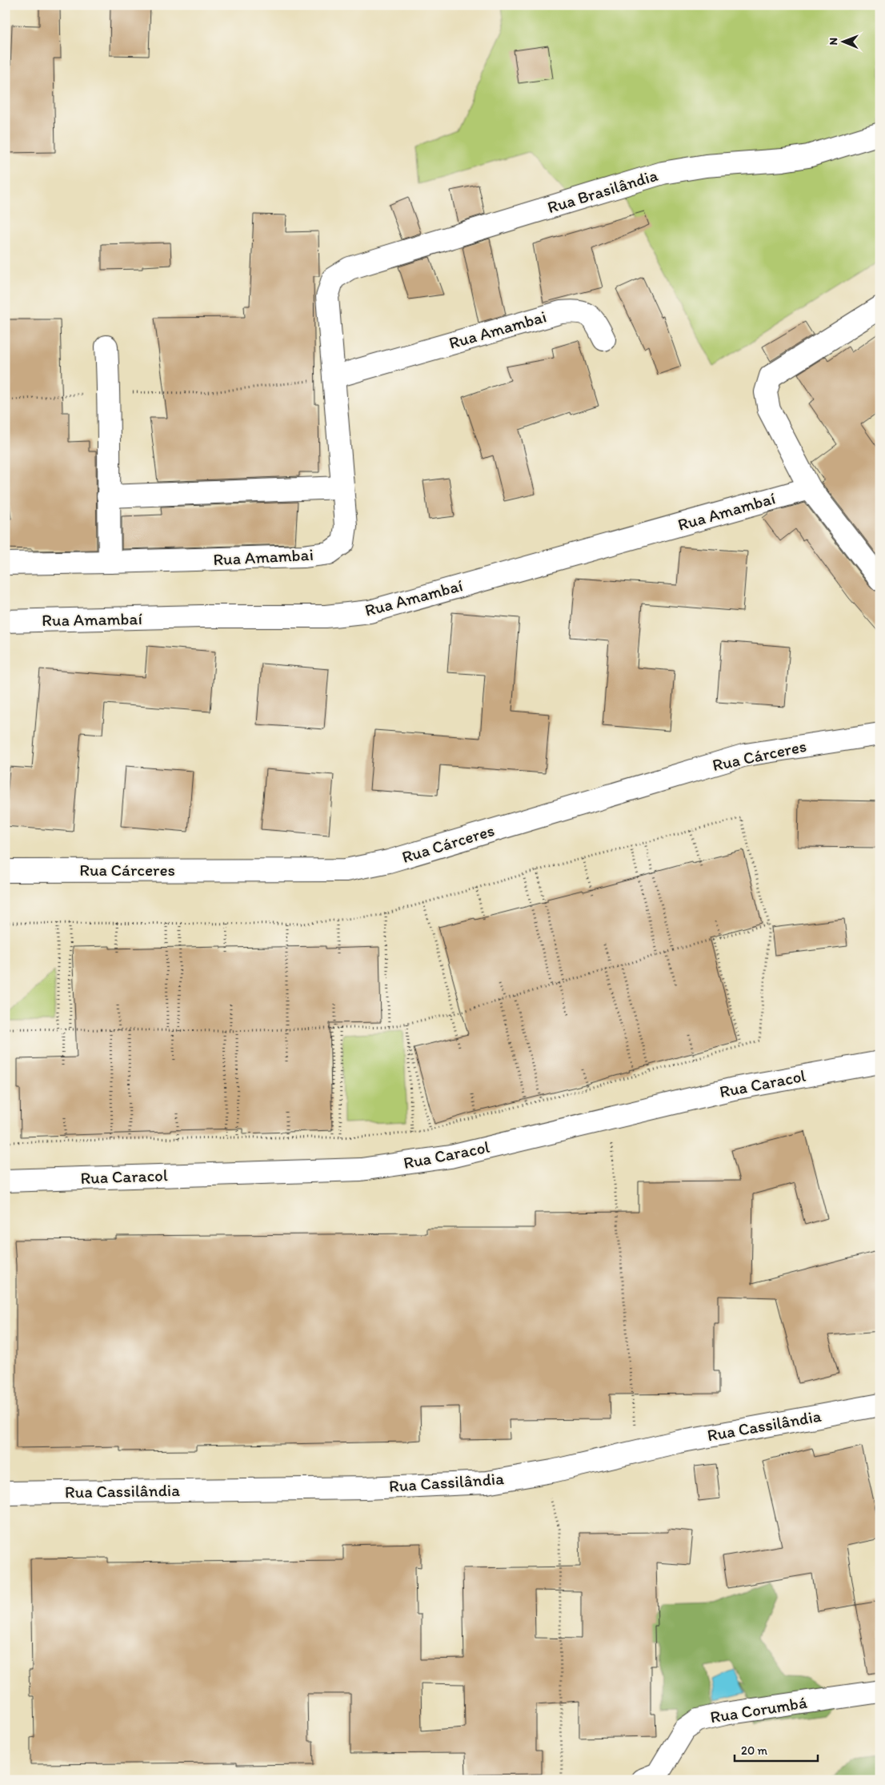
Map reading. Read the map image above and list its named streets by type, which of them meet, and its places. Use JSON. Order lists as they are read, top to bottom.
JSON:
{
  "streets": {
    "street": [
      "Rua Brasilândia",
      "Rua Amambai",
      "Rua Amambaí",
      "Rua Cárceres",
      "Rua Caracol",
      "Rua Cassilândia",
      "Rua Corumbá"
    ]
  },
  "crossings": [
    ["Rua Brasilândia", "Rua Amambai"]
  ],
  "scale_bar": "20 m",
  "north": "left"
}
